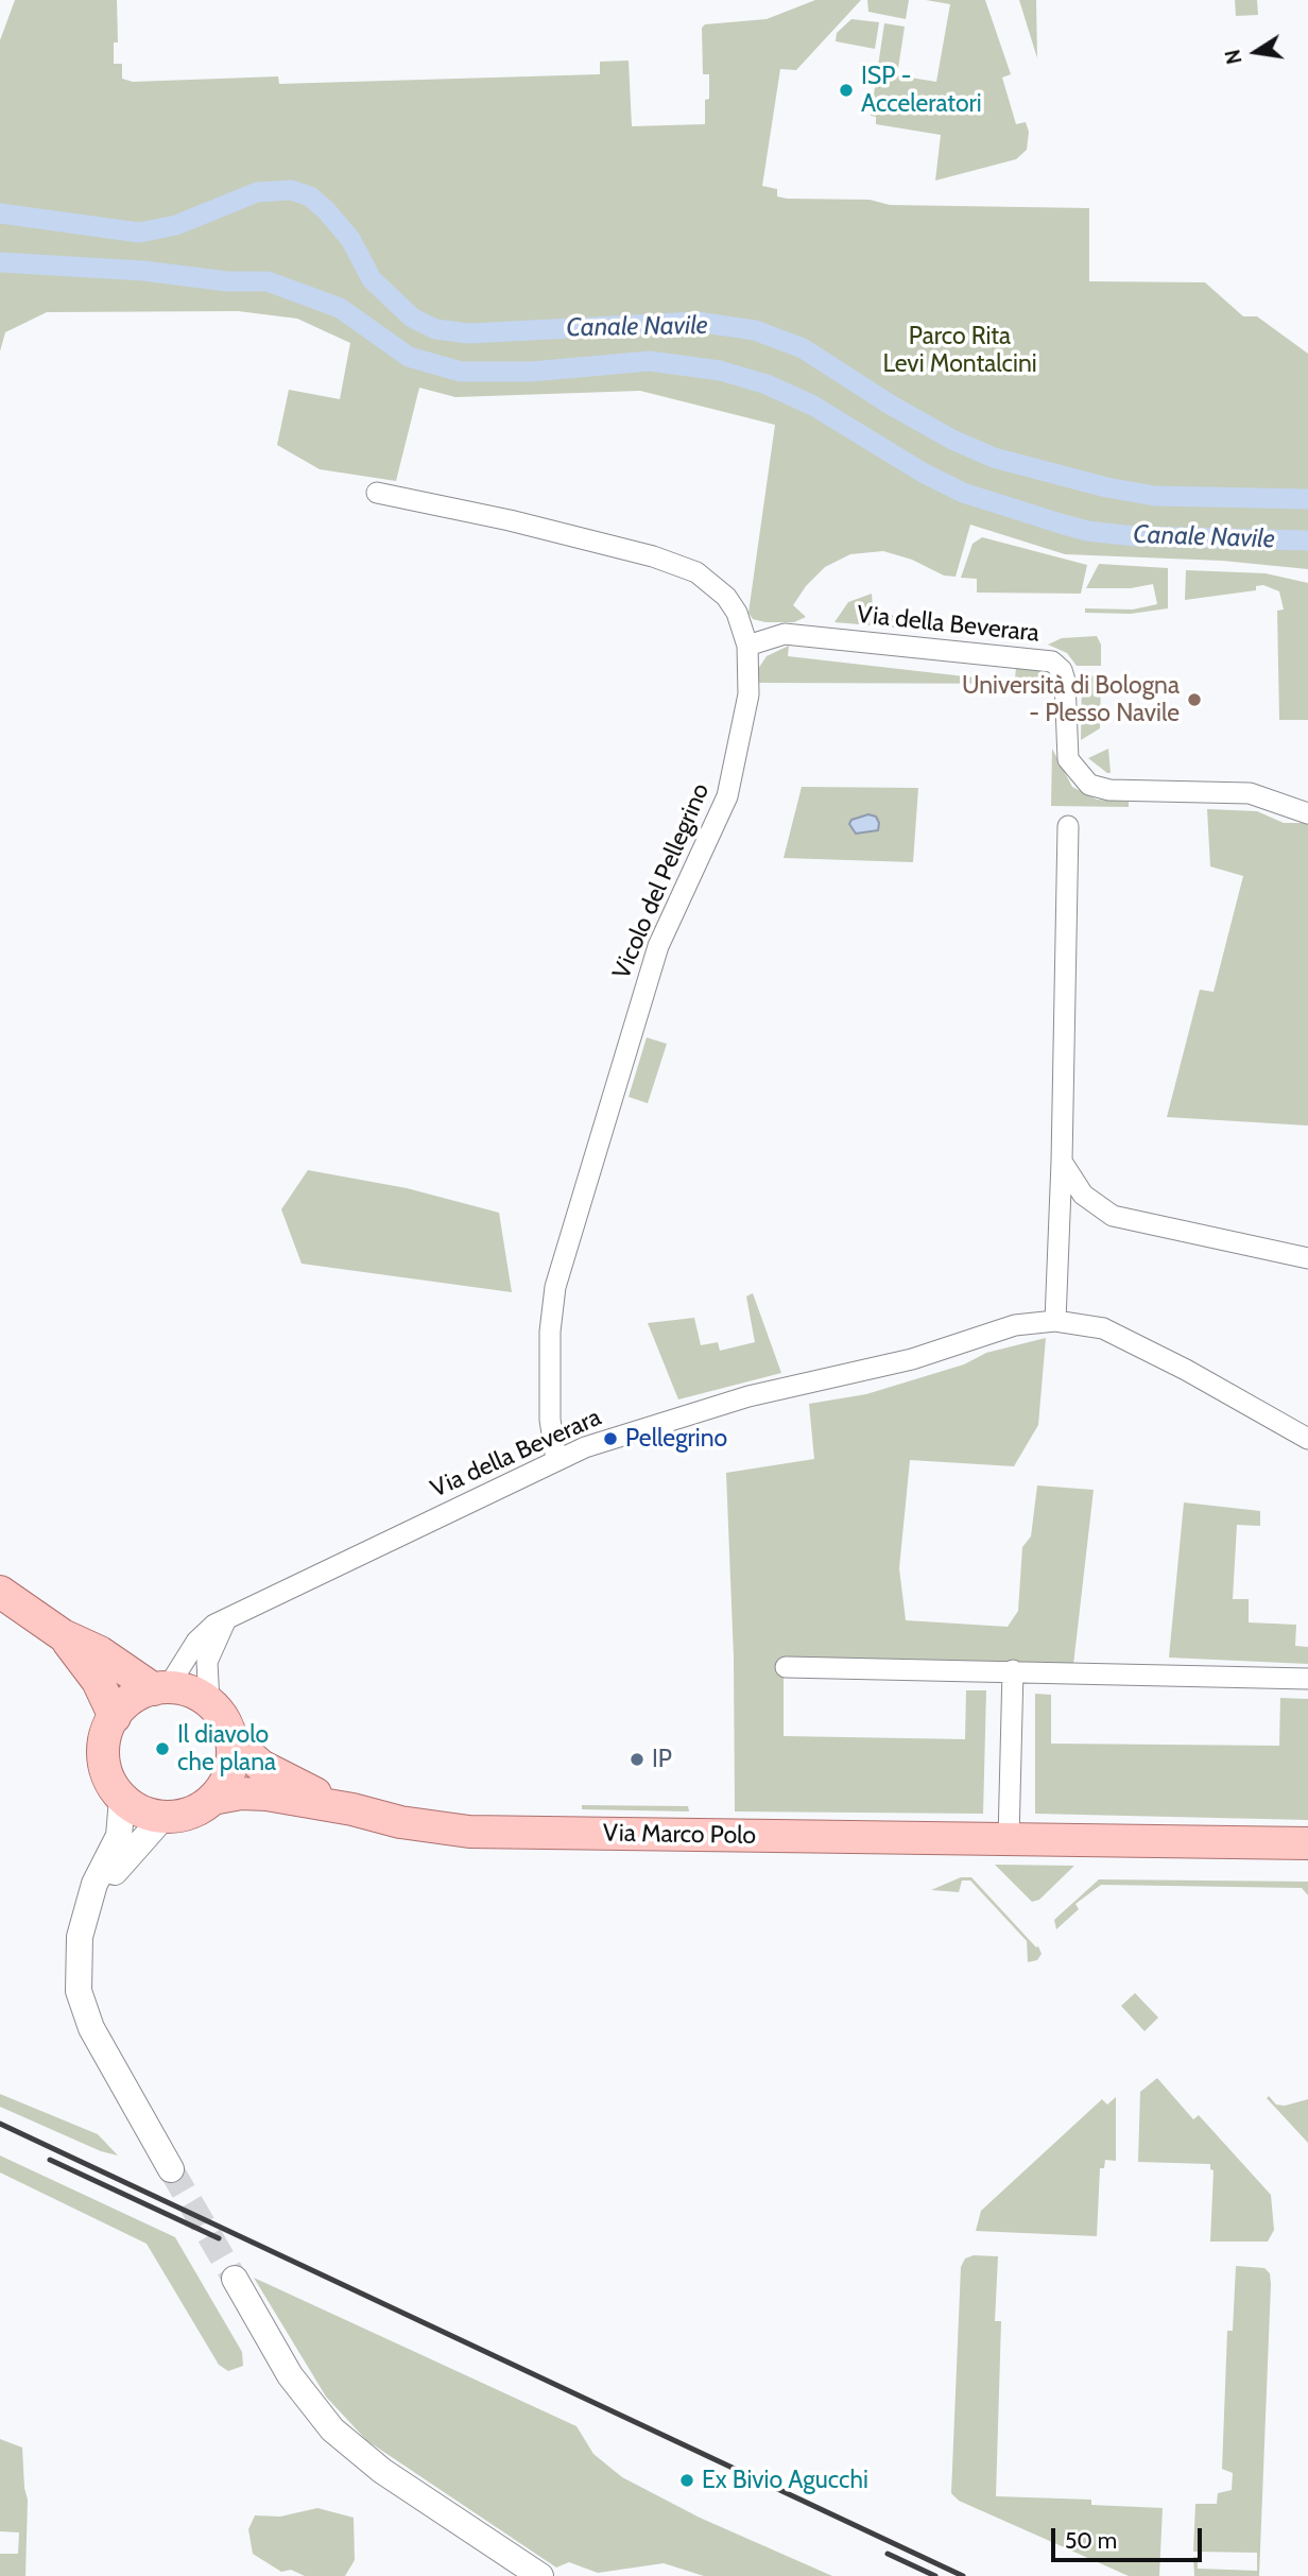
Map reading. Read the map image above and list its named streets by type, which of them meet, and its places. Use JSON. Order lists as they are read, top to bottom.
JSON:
{
  "streets": {
    "main road": ["Via Marco Polo"],
    "street": ["Via della Beverara", "Vicolo del Pellegrino"]
  },
  "crossings": [
    ["Via della Beverara", "Vicolo del Pellegrino"],
    ["Via della Beverara", "Via Marco Polo"]
  ],
  "water": ["Canale Navile"],
  "parks": ["Parco Rita Levi Montalcini"],
  "places": [
    "ISP - Acceleratori",
    "Università di Bologna - Plesso Navile",
    "Pellegrino",
    "Il diavolo che plana",
    "IP",
    "Ex Bivio Agucchi"
  ],
  "scale_bar": "50 m",
  "north": "left"
}
